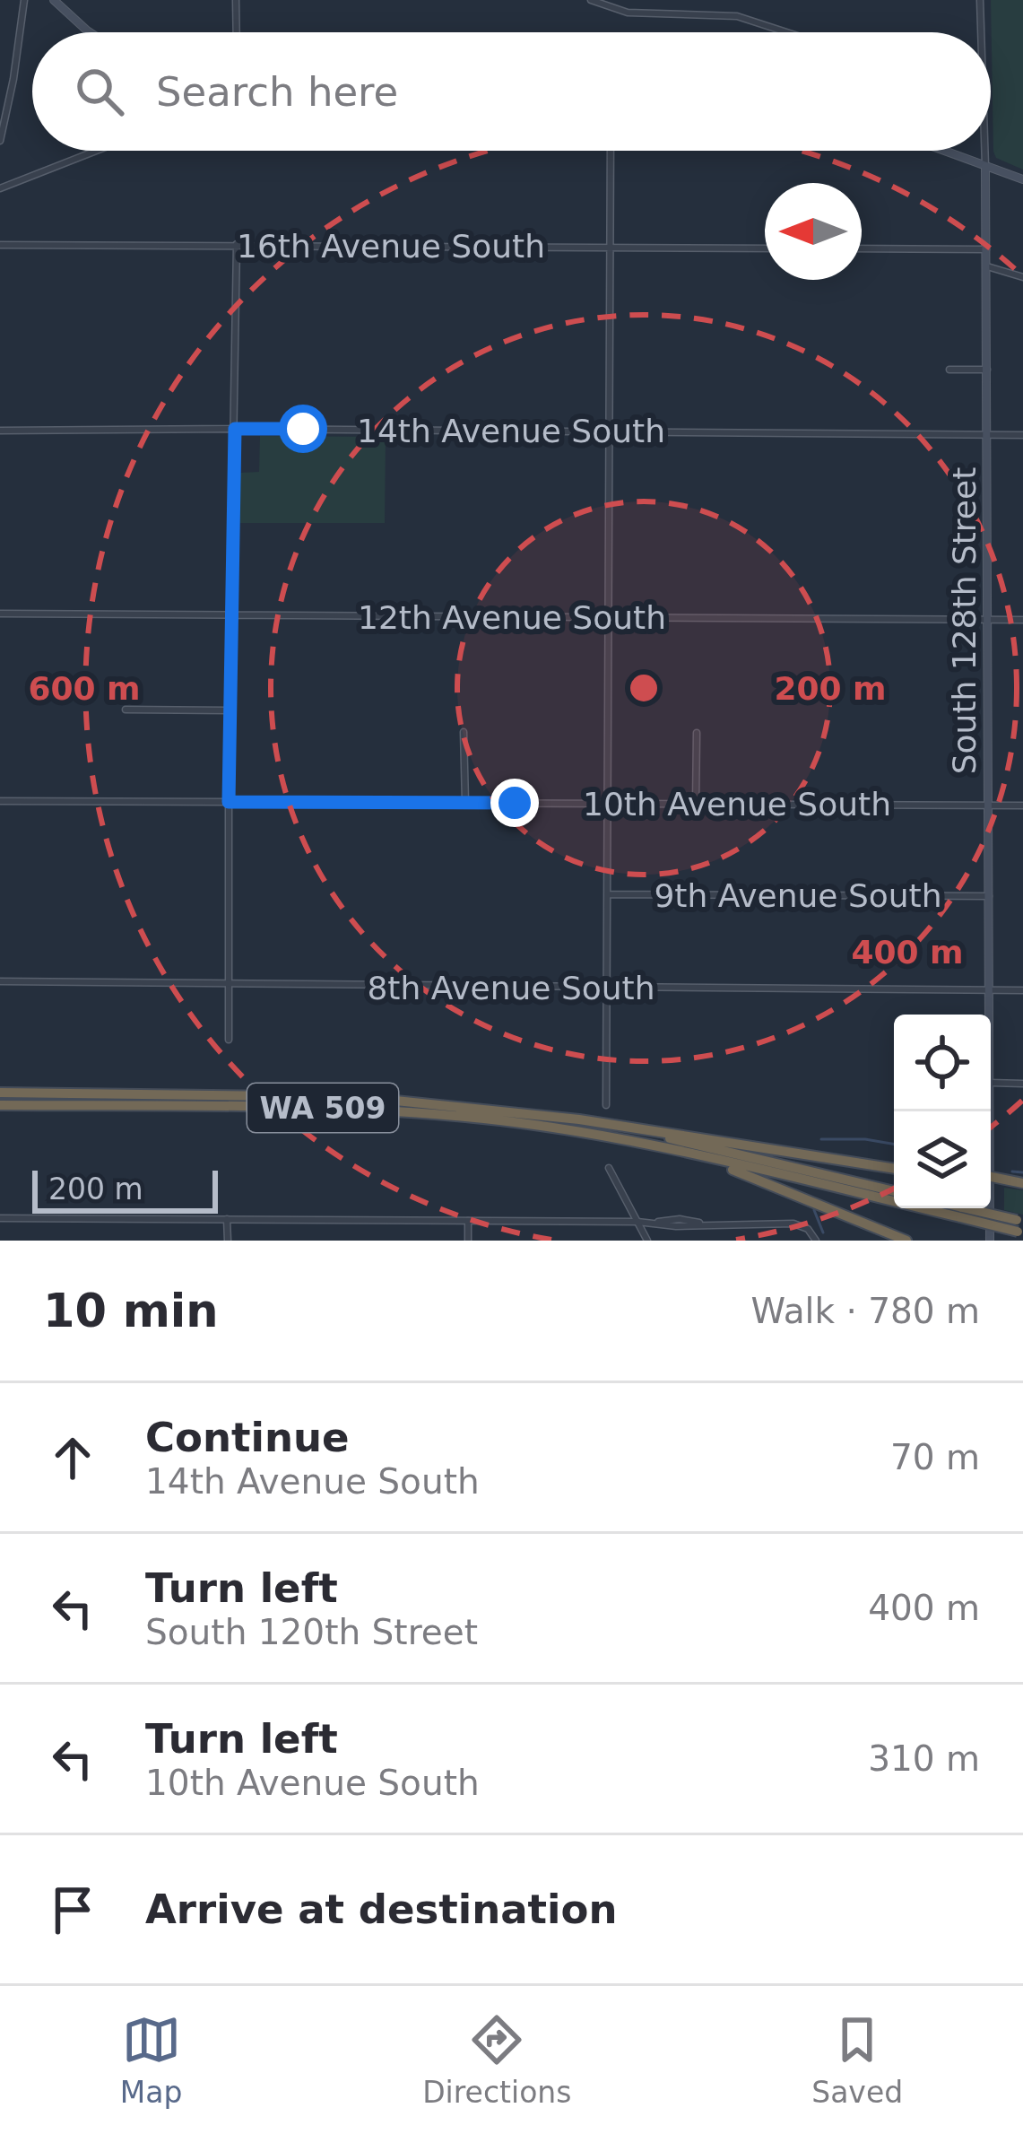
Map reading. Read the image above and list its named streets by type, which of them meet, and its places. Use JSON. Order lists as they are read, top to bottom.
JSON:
{
  "streets": {
    "highway": ["WA 509"],
    "main road": ["South 128th Street"],
    "street": [
      "16th Avenue South",
      "14th Avenue South",
      "12th Avenue South",
      "10th Avenue South",
      "9th Avenue South",
      "8th Avenue South"
    ]
  },
  "crossings": [
    ["14th Avenue South", "South 128th Street"],
    ["12th Avenue South", "South 128th Street"],
    ["South 128th Street", "10th Avenue South"],
    ["South 128th Street", "9th Avenue South"],
    ["South 128th Street", "8th Avenue South"]
  ],
  "scale_bar": "200 m",
  "north": "left",
  "page": {
    "search": "Search here",
    "scale": "200 m",
    "heading": ["10 min", "Walk · 780 m"],
    "list": [
      ["Continue", "14th Avenue South", "70 m"],
      ["Turn left", "South 120th Street", "400 m"],
      ["Turn left", "10th Avenue South", "310 m"],
      "Arrive at destination"
    ],
    "nav": ["Map", "Directions", "Saved"]
  },
  "rings": ["200 m", "600 m", "400 m"]
}
